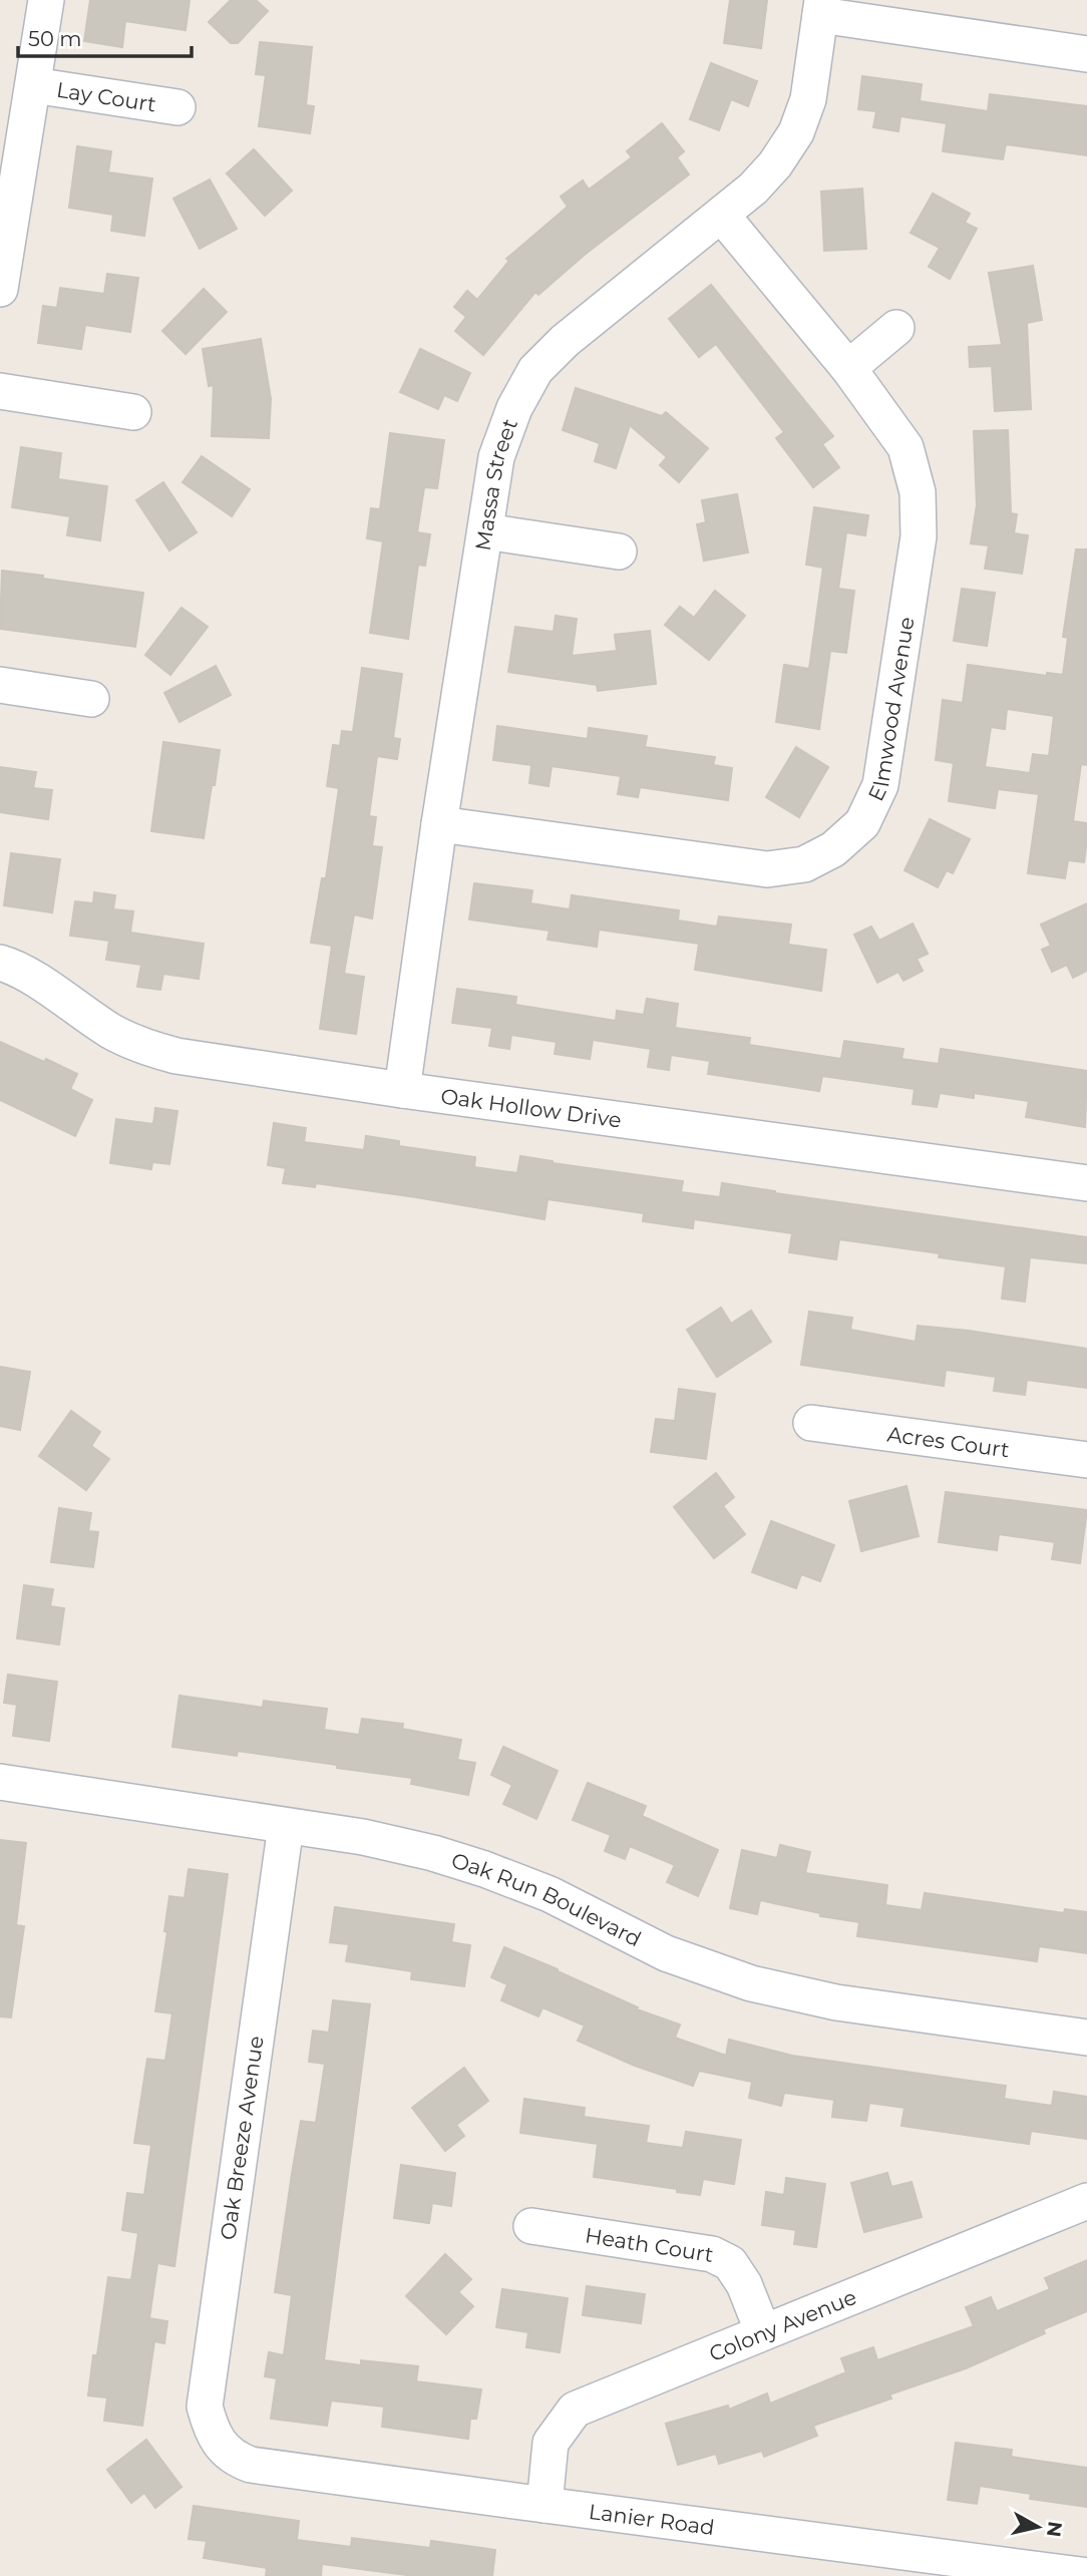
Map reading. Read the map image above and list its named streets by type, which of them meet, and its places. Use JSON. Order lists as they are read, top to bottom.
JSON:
{
  "streets": {
    "street": [
      "Lay Court",
      "Massa Street",
      "Elmwood Avenue",
      "Oak Hollow Drive",
      "Acres Court",
      "Oak Run Boulevard",
      "Oak Breeze Avenue",
      "Heath Court",
      "Colony Avenue",
      "Lanier Road"
    ]
  },
  "crossings": [
    ["Massa Street", "Elmwood Avenue"],
    ["Massa Street", "Oak Hollow Drive"],
    ["Oak Run Boulevard", "Oak Breeze Avenue"],
    ["Oak Breeze Avenue", "Lanier Road"],
    ["Heath Court", "Colony Avenue"],
    ["Colony Avenue", "Lanier Road"]
  ],
  "scale_bar": "50 m",
  "north": "right"
}
